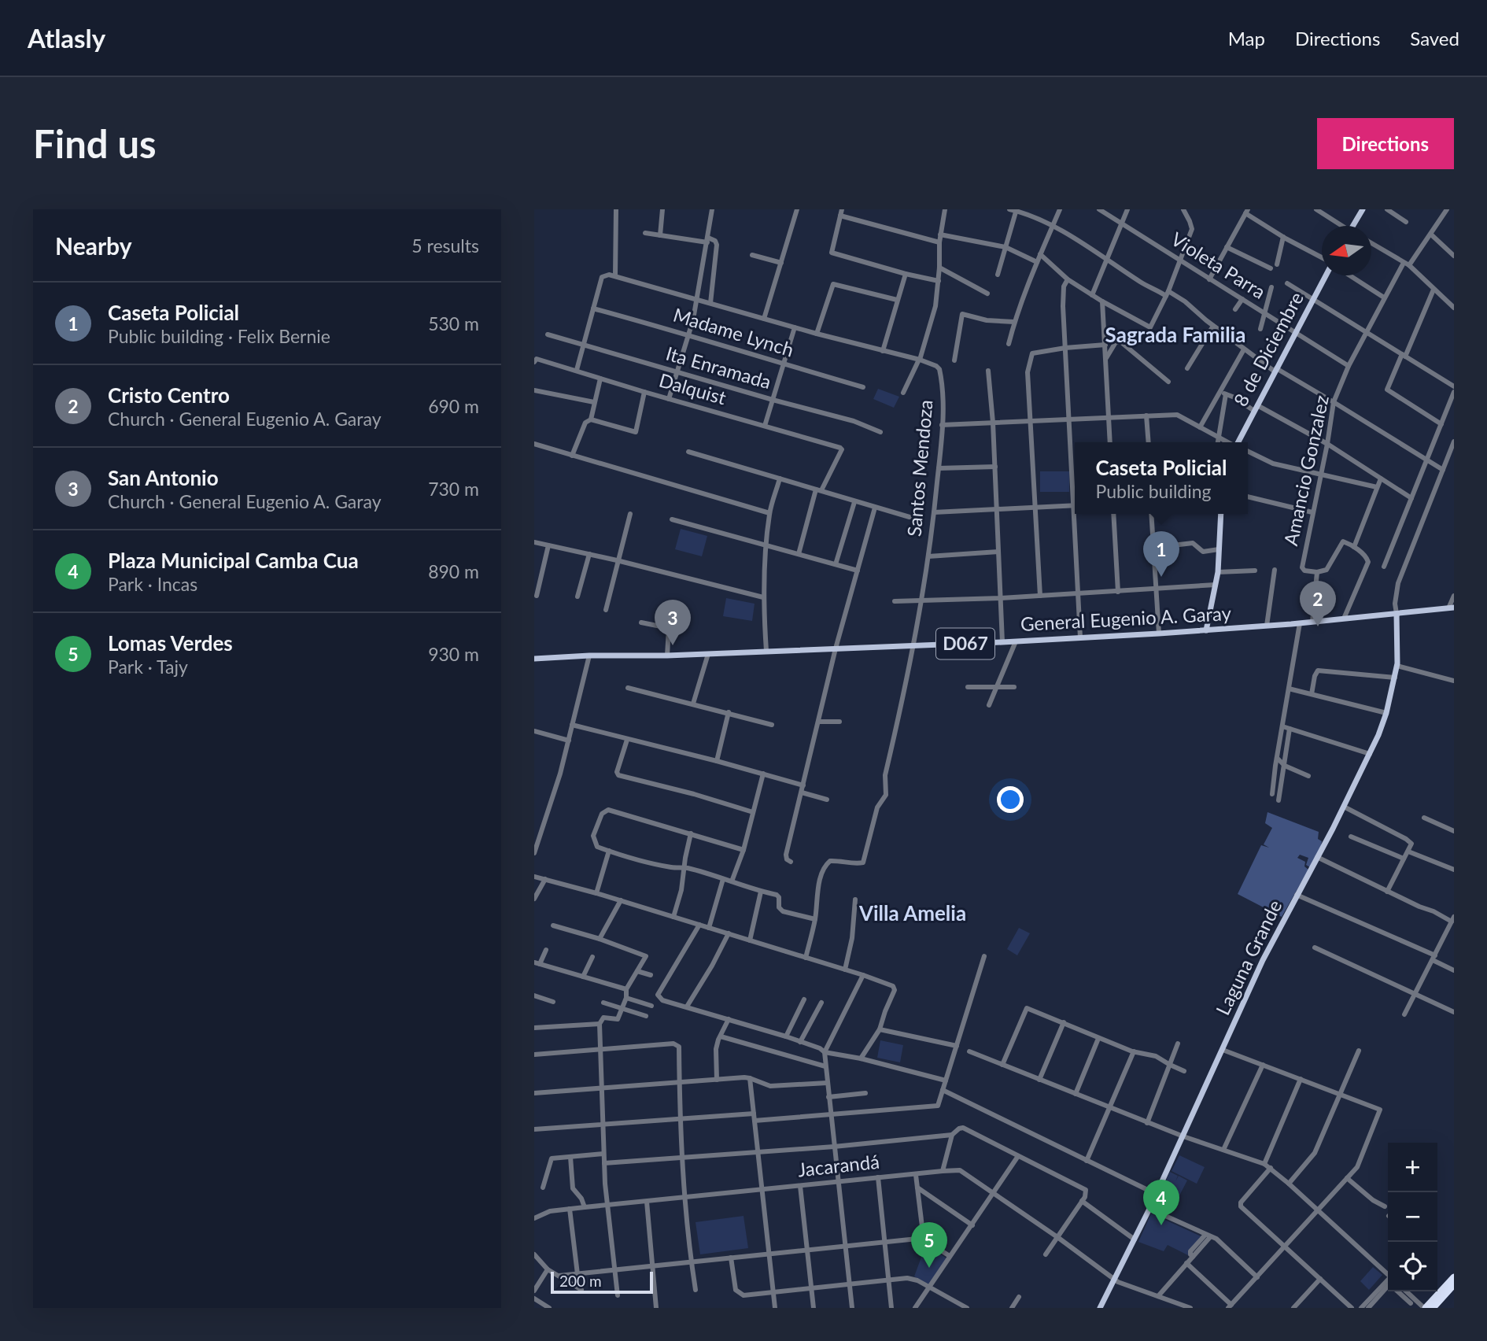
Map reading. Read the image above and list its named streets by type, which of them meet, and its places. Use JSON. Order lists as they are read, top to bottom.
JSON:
{
  "streets": {
    "main road": [
      "8 de Diciembre",
      "General Eugenio A. Garay",
      "D067",
      "Laguna Grande"
    ],
    "street": [
      "Violeta Parra",
      "Madame Lynch",
      "Ita Enramada",
      "Dalquist",
      "Santos Mendoza",
      "Amancio Gonzalez",
      "Jacarandá"
    ]
  },
  "crossings": [
    ["Violeta Parra", "8 de Diciembre"],
    ["Violeta Parra", "Amancio Gonzalez"],
    ["Santos Mendoza", "General Eugenio A. Garay"],
    ["Amancio Gonzalez", "General Eugenio A. Garay"],
    ["General Eugenio A. Garay", "Laguna Grande"],
    ["Laguna Grande", "Jacarandá"]
  ],
  "districts": ["Sagrada Familia", "Villa Amelia"],
  "scale_bar": "200 m",
  "north": "left",
  "page": {
    "header": "Atlasly",
    "nav": ["Map", "Directions", "Saved"],
    "buttons": "Directions",
    "title": "Find us",
    "heading": ["Nearby", "5 results"],
    "list": [
      {
        "mark": "1",
        "name": "Caseta Policial",
        "note": "Public building · Felix Bernie",
        "value": "530 m"
      },
      {
        "mark": "2",
        "name": "Cristo Centro",
        "note": "Church · General Eugenio A. Garay",
        "value": "690 m"
      },
      {
        "mark": "3",
        "name": "San Antonio",
        "note": "Church · General Eugenio A. Garay",
        "value": "730 m"
      },
      {
        "mark": "4",
        "name": "Plaza Municipal Camba Cua",
        "note": "Park · Incas",
        "value": "890 m"
      },
      {
        "mark": "5",
        "name": "Lomas Verdes",
        "note": "Park · Tajy",
        "value": "930 m"
      }
    ],
    "popup": ["Caseta Policial", "Public building"],
    "pins": [
      "1",
      "2",
      "3",
      "4",
      "5"
    ],
    "map_buttons": ["+", "−"],
    "scale": "200 m"
  }
}
